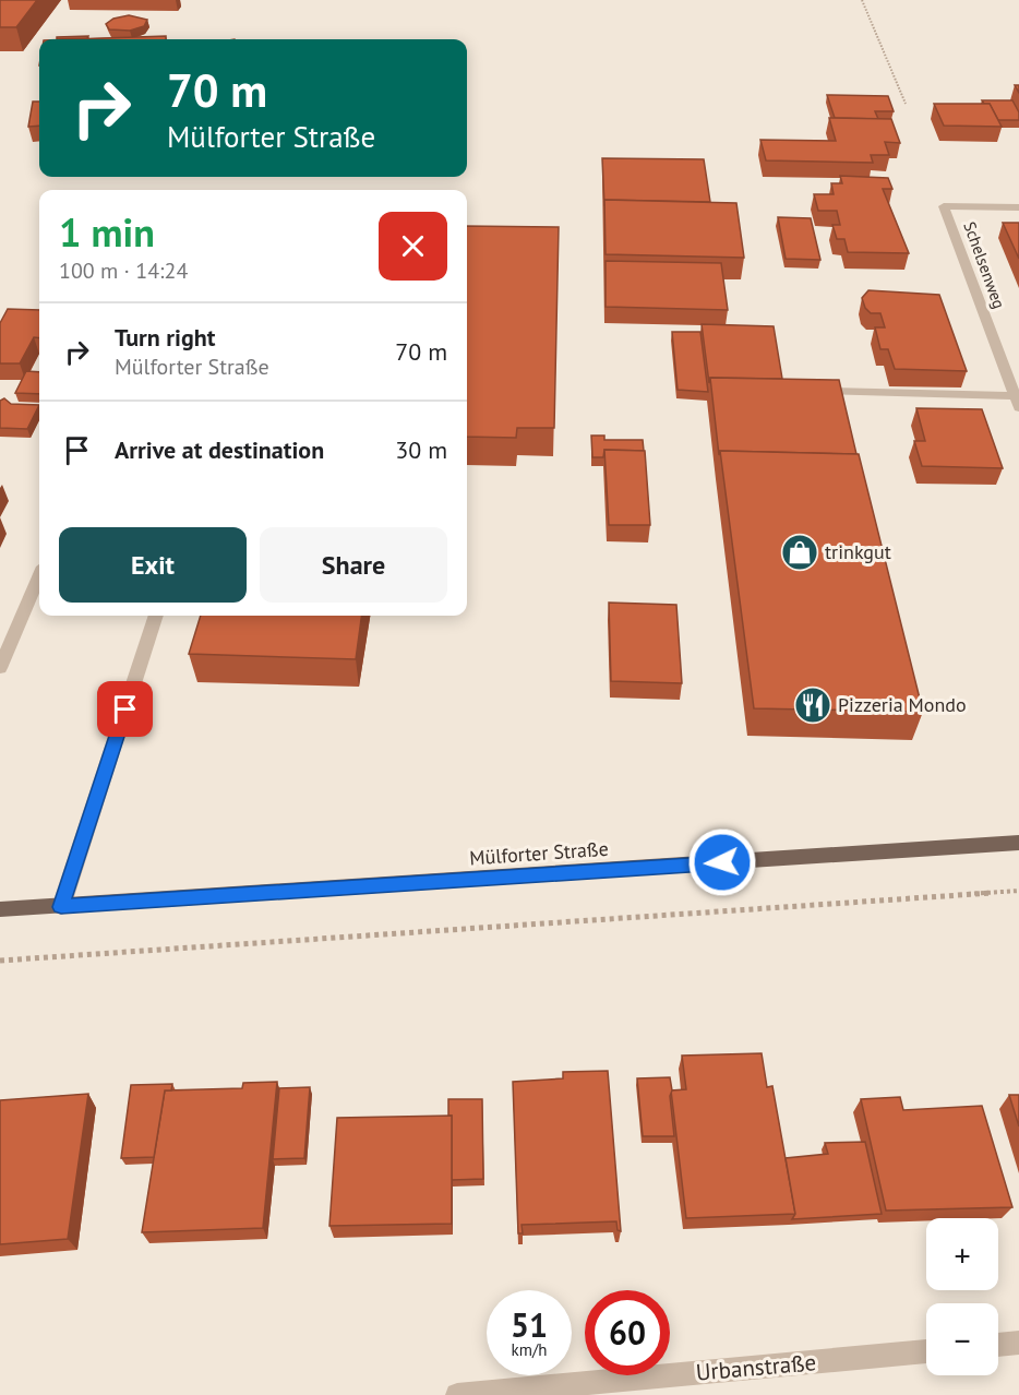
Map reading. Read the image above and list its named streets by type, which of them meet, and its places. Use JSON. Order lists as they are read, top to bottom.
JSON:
{
  "streets": {
    "main road": ["Mülforter Straße"],
    "street": ["Schelsenweg", "Urbanstraße"]
  },
  "places": {
    "shop": ["trinkgut"],
    "restaurant": ["Pizzeria Mondo"]
  },
  "page": {
    "turn": ["70 m", "Mülforter Straße"],
    "heading": ["1 min", "100 m · 14:24"],
    "list": [
      {
        "name": "Turn right",
        "note": "Mülforter Straße",
        "value": "70 m"
      },
      {
        "name": "Arrive at destination",
        "value": "30 m"
      }
    ],
    "buttons": ["Exit", "Share"],
    "map_buttons": ["+", "−"],
    "speed": "51 km/h",
    "limit": "60"
  }
}
